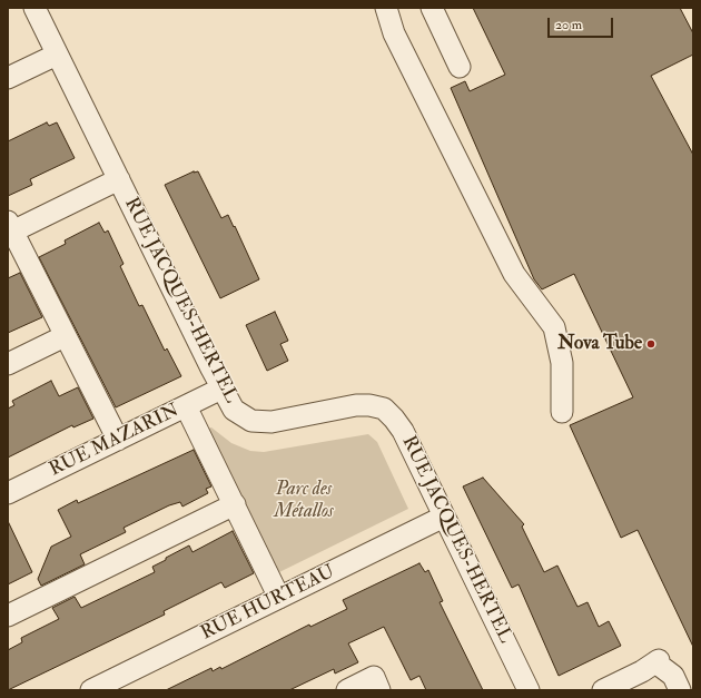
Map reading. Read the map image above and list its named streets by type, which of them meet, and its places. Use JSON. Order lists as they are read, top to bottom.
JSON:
{
  "streets": {
    "street": ["RUE JACQUES-HERTEL", "RUE MAZARIN", "RUE HURTEAU"]
  },
  "crossings": [
    ["RUE JACQUES-HERTEL", "RUE MAZARIN"],
    ["RUE JACQUES-HERTEL", "RUE HURTEAU"]
  ],
  "parks": ["Parc des Métallos"],
  "places": ["Nova Tube"],
  "scale_bar": "20 m"
}
